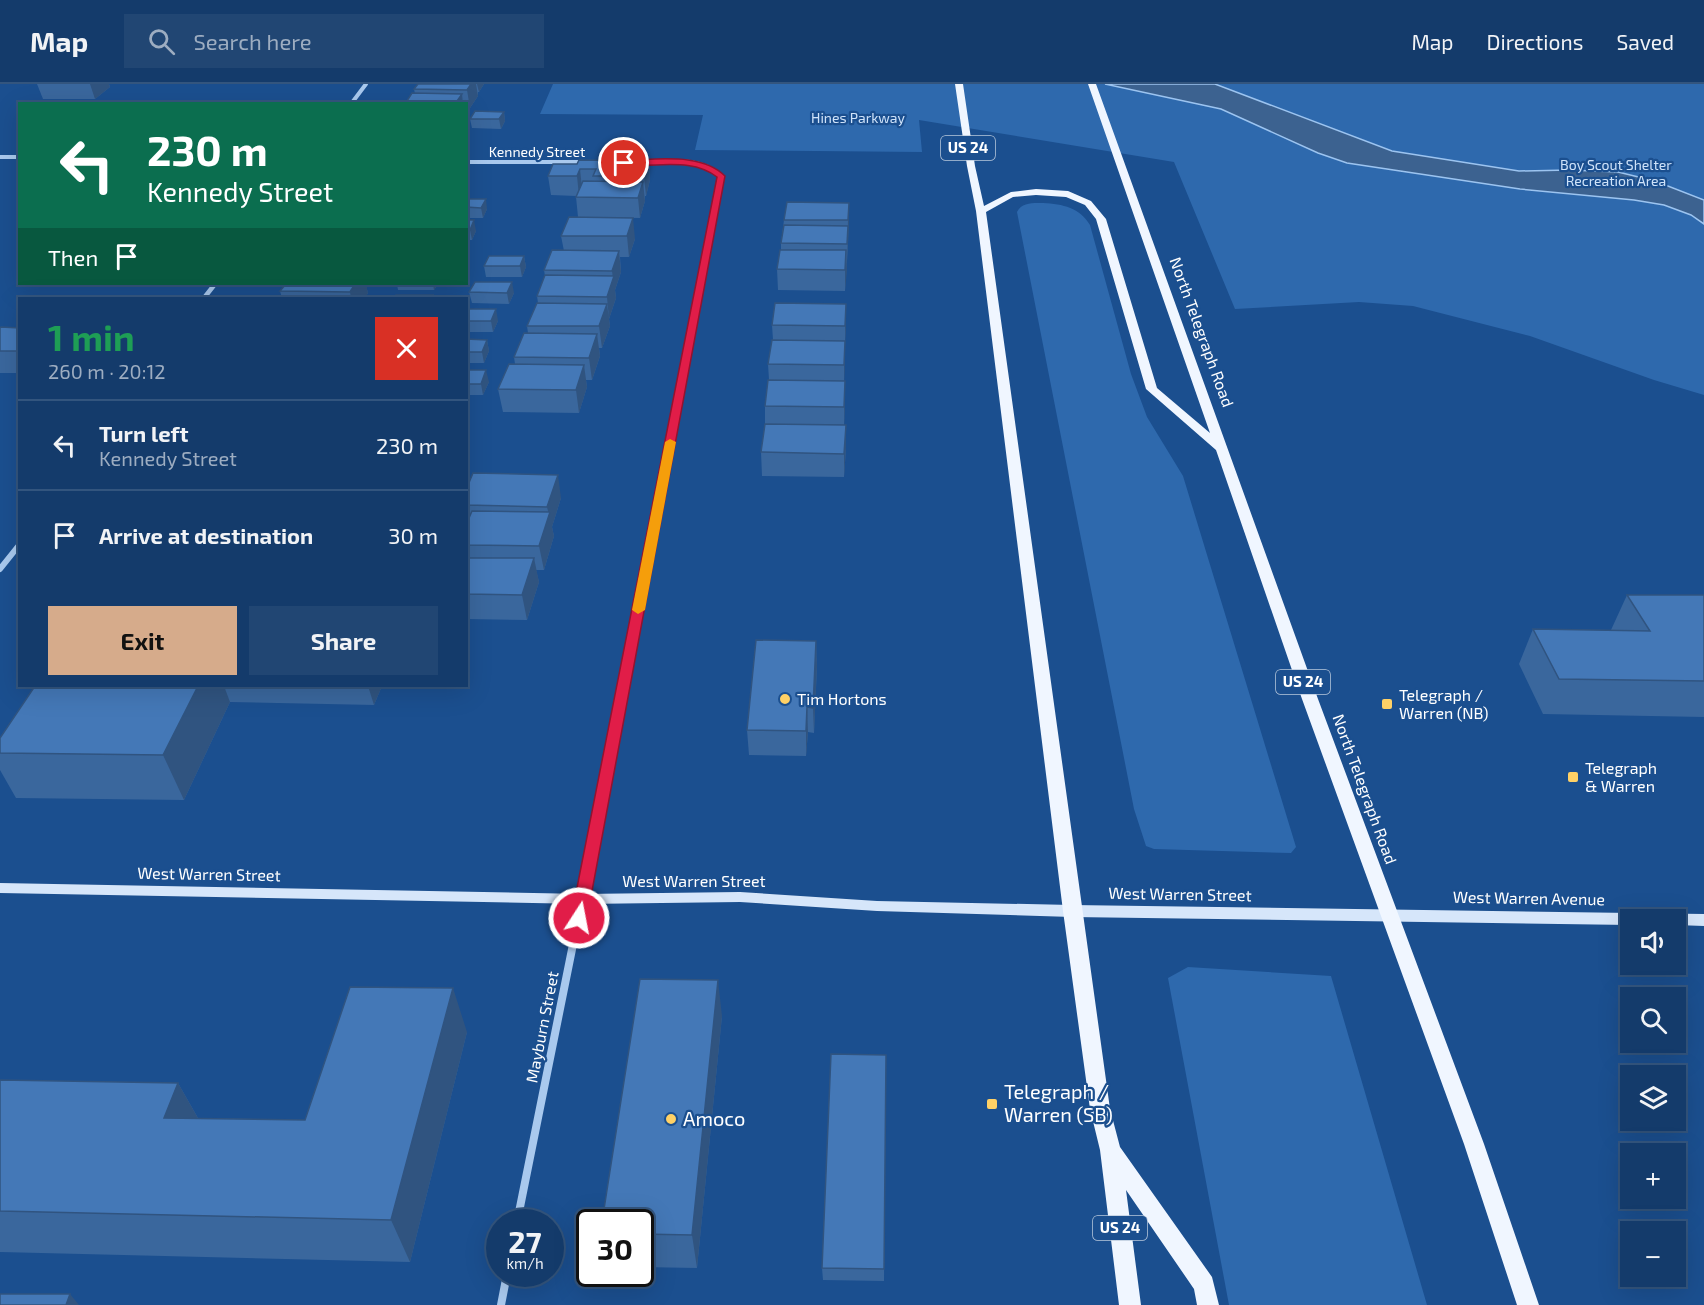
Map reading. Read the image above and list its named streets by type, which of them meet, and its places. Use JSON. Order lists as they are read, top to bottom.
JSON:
{
  "streets": {
    "main road": [
      "US 24",
      "North Telegraph Road",
      "West Warren Street",
      "West Warren Avenue"
    ],
    "street": ["Kennedy Street", "Mayburn Street"]
  },
  "crossings": [
    ["US 24", "West Warren Street"],
    ["North Telegraph Road", "West Warren Street"],
    ["North Telegraph Road", "West Warren Avenue"],
    ["West Warren Street", "West Warren Avenue"],
    ["West Warren Street", "Mayburn Street"]
  ],
  "parks": ["Hines Parkway", "Boy Scout Shelter Recreation Area"],
  "places": {
    "other": ["Tim Hortons", "Amoco"],
    "transit": ["Telegraph / Warren (NB)", "Telegraph & Warren", "Telegraph / Warren (SB)"]
  },
  "page": {
    "header": "Map",
    "search": "Search here",
    "nav": ["Map", "Directions", "Saved"],
    "turn": ["230 m", "Kennedy Street"],
    "then": "Then",
    "heading": ["1 min", "260 m · 20:12"],
    "list": [
      {
        "name": "Turn left",
        "note": "Kennedy Street",
        "value": "230 m"
      },
      {
        "name": "Arrive at destination",
        "value": "30 m"
      }
    ],
    "buttons": ["Exit", "Share"],
    "map_buttons": ["+", "−"],
    "speed": "27 km/h",
    "limit": "30"
  }
}
